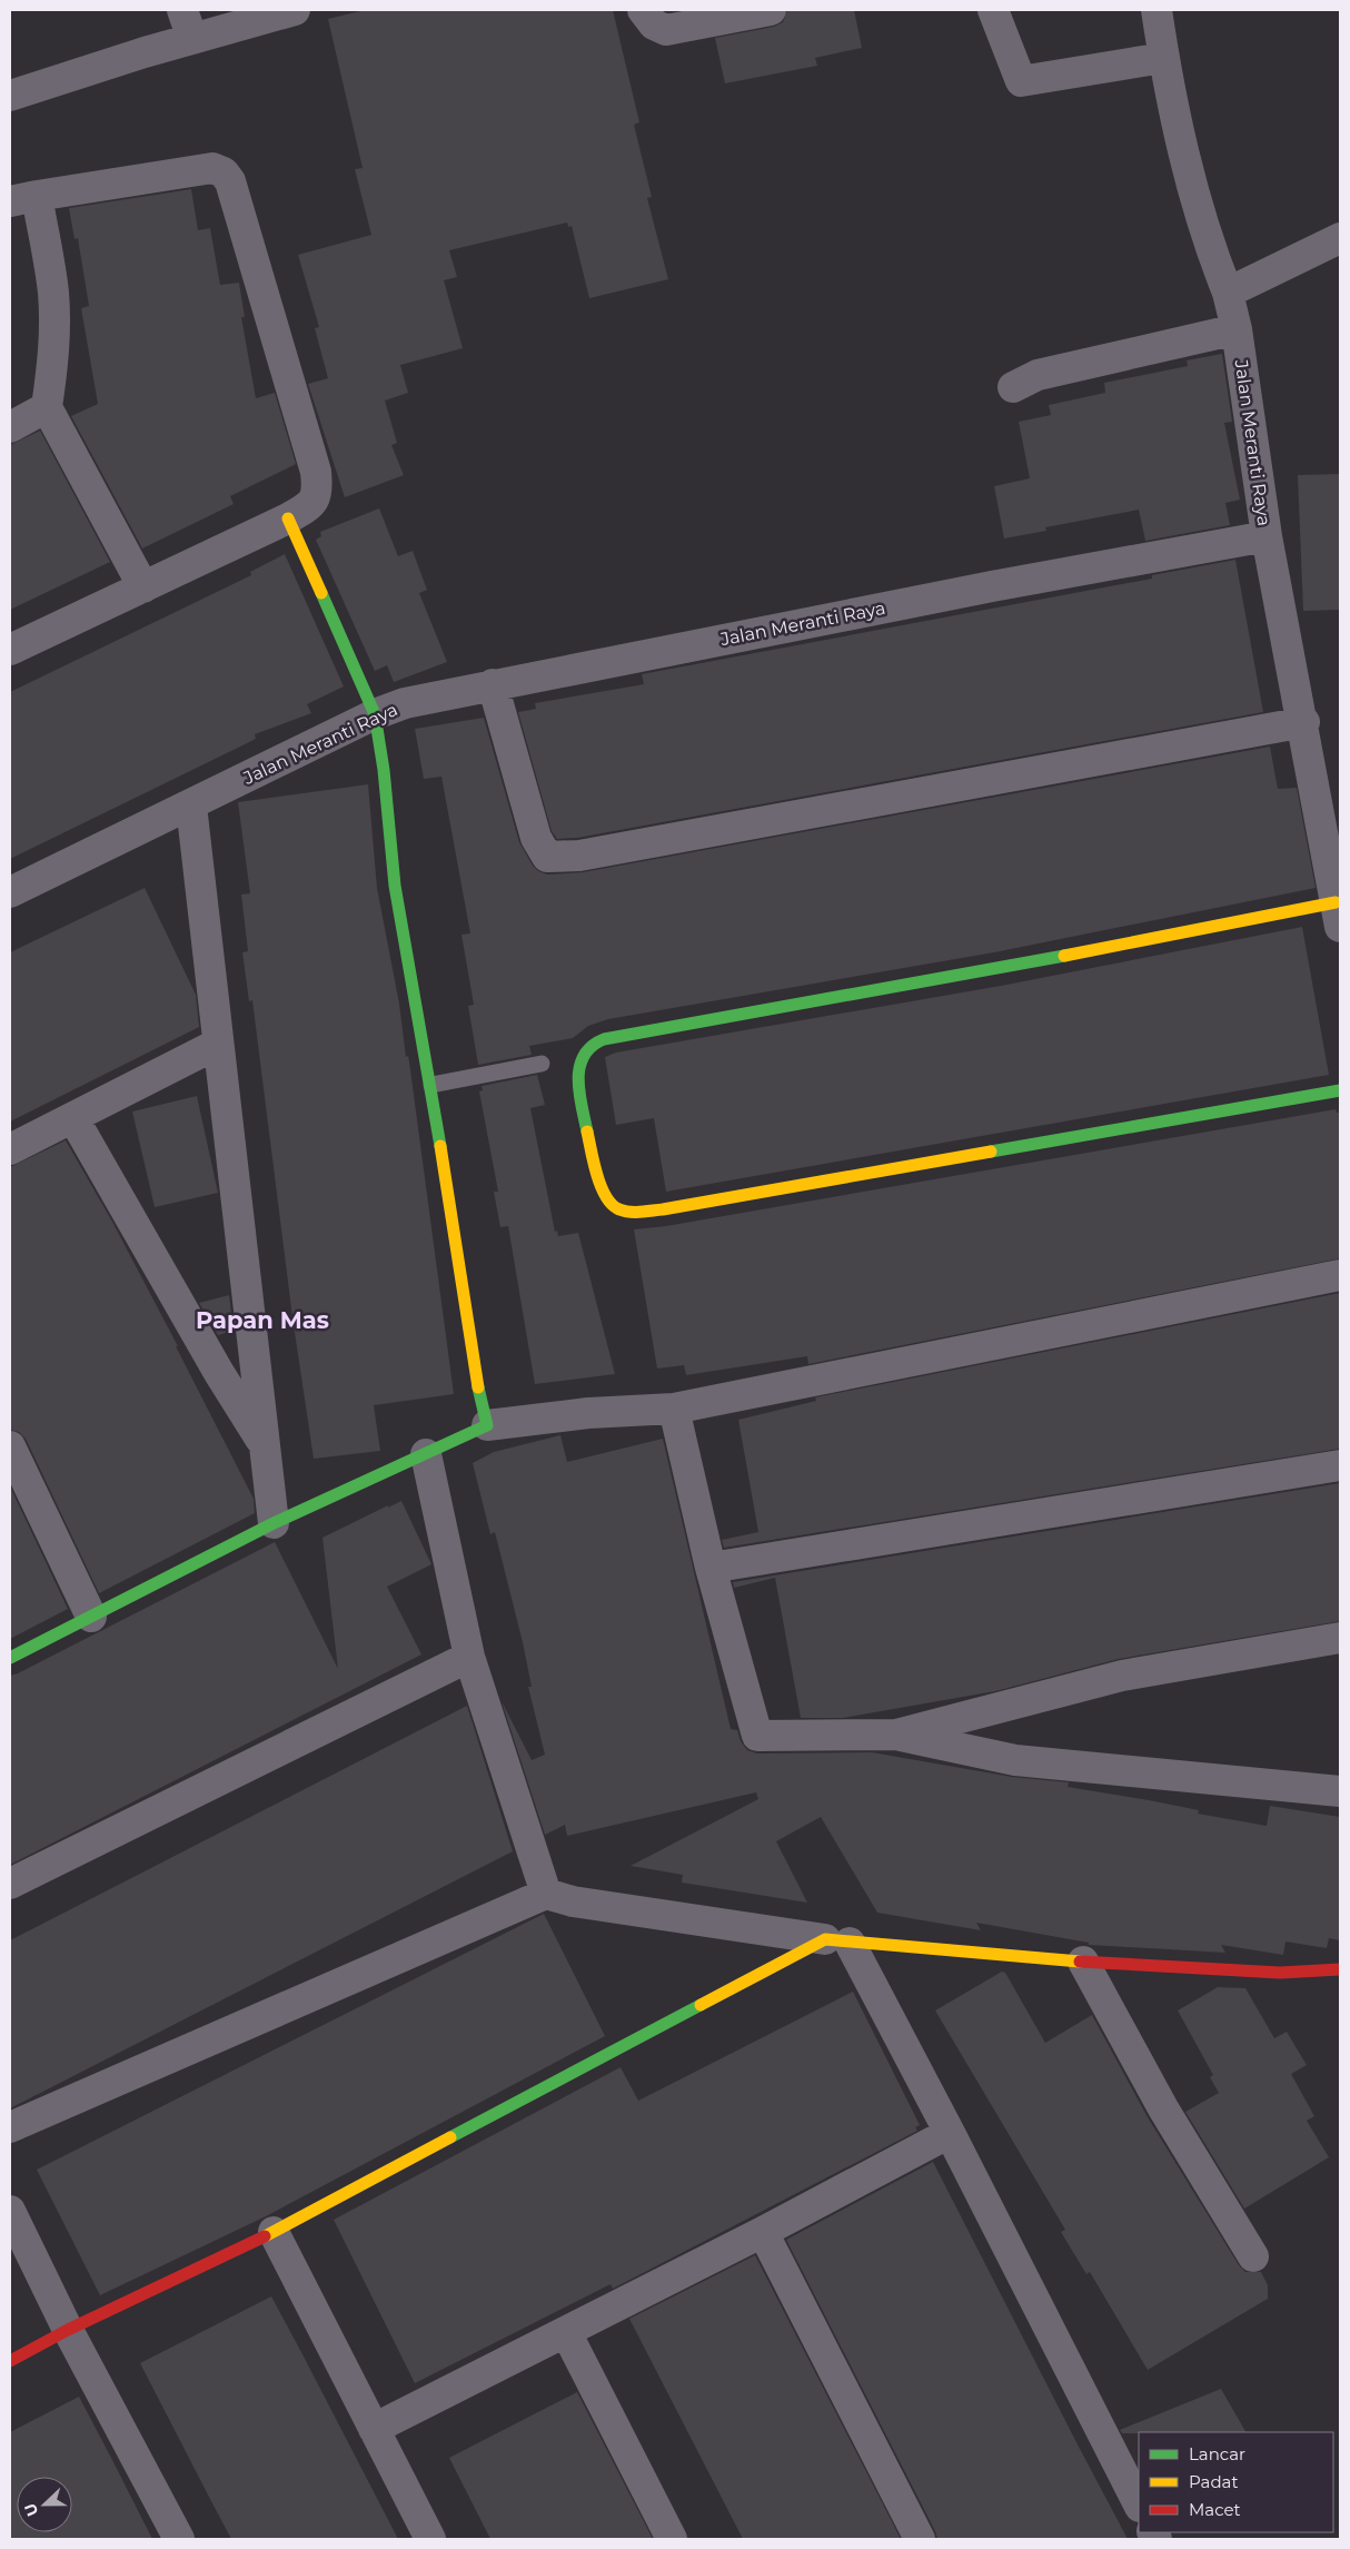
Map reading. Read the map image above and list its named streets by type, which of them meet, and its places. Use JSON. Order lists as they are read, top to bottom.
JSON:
{
  "streets": {
    "street": ["Jalan Meranti Raya"]
  },
  "districts": ["Papan Mas"],
  "legend": ["Lancar", "Padat", "Macet"],
  "north": "left"
}
